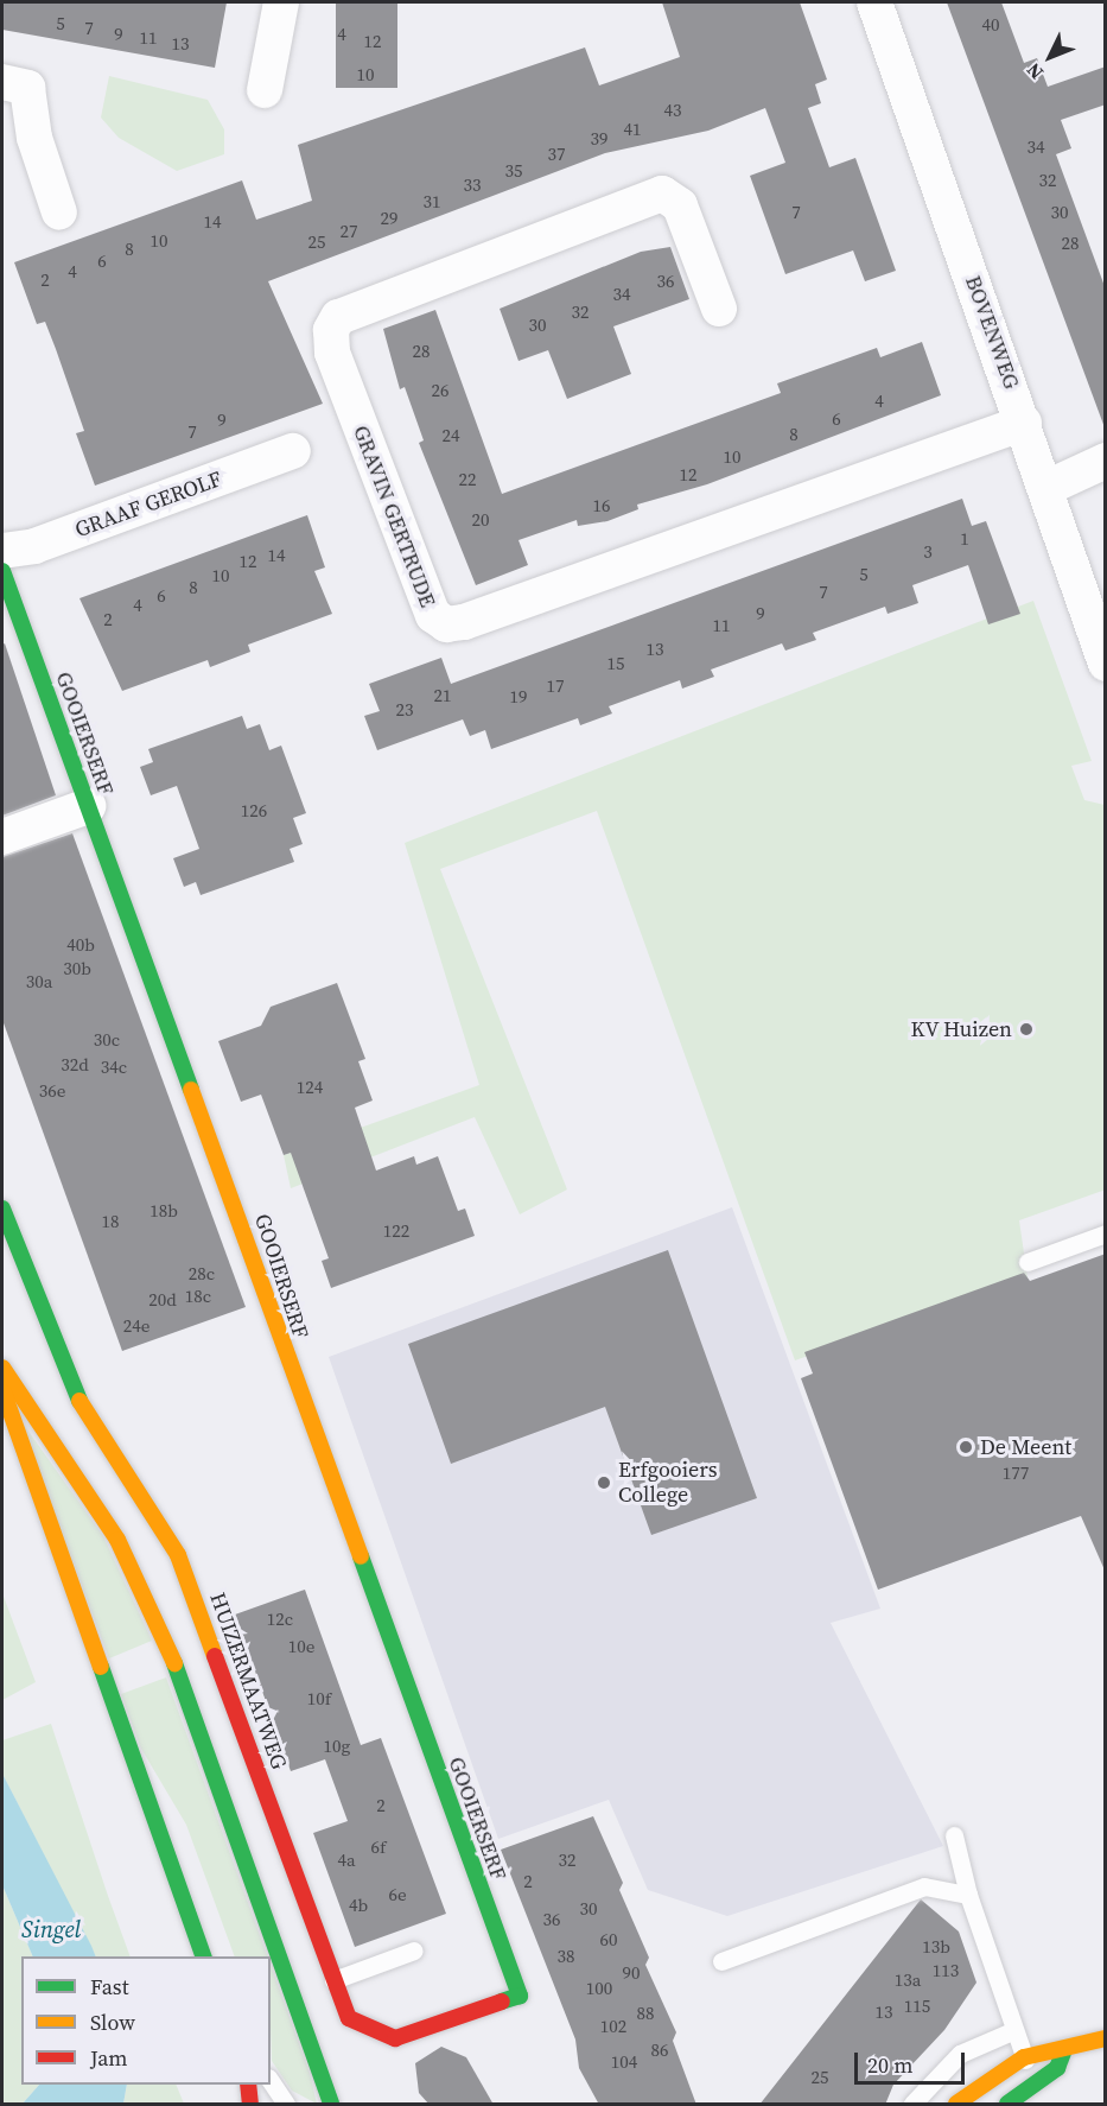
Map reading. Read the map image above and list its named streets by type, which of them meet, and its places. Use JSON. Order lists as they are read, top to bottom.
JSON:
{
  "streets": {
    "street": [
      "BOVENWEG",
      "GRAAF GEROLF",
      "GRAVIN GERTRUDE",
      "GOOIERSERF",
      "HUIZERMAATWEG"
    ]
  },
  "crossings": [
    ["BOVENWEG", "GRAVIN GERTRUDE"],
    ["GOOIERSERF", "HUIZERMAATWEG"]
  ],
  "water": ["Singel"],
  "places": ["KV Huizen", "De Meent", "Erfgooiers College"],
  "house_numbers": [
    "5",
    "40",
    "7",
    "9",
    "4",
    "11",
    "12",
    "13",
    "10",
    "43",
    "41",
    "39",
    "34",
    "37",
    "35",
    "32",
    "33",
    "31",
    "7",
    "30",
    "29",
    "14",
    "27",
    "10",
    "25",
    "28",
    "8",
    "6",
    "4",
    "2",
    "36",
    "34",
    "32",
    "30",
    "28",
    "26",
    "4",
    "6",
    "9",
    "7",
    "8",
    "24",
    "10",
    "12",
    "22",
    "16",
    "20",
    "1",
    "3",
    "14",
    "12",
    "5",
    "10",
    "8",
    "7",
    "6",
    "4",
    "9",
    "2",
    "11",
    "13",
    "15",
    "17",
    "21",
    "19",
    "23",
    "126",
    "40b",
    "30b",
    "30a",
    "30c",
    "32d",
    "34c",
    "124",
    "36e",
    "18b",
    "18",
    "122",
    "28c",
    "18c",
    "20d",
    "24e",
    "177",
    "12c",
    "10e",
    "10f",
    "10g",
    "2",
    "6f",
    "4a",
    "32",
    "2",
    "6e",
    "4b",
    "30",
    "36",
    "60",
    "13b",
    "38",
    "113",
    "90",
    "13a",
    "100",
    "115",
    "13",
    "88",
    "102",
    "86",
    "104",
    "25"
  ],
  "legend": ["Fast", "Slow", "Jam"],
  "scale_bar": "20 m",
  "north": "bottom left"
}
